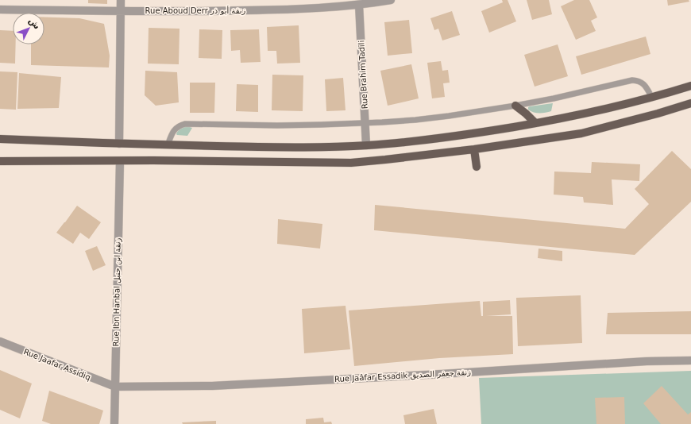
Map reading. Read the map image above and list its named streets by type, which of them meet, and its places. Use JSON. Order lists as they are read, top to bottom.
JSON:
{
  "streets": {
    "street": [
      "Rue Aboud Derr زنقة أبو ذر",
      "Rue Brahim Tadili",
      "Rue Ibn Hanbal زنقة ابن حنبل",
      "Rue Jaafar Assidiq",
      "Rue Jaâfar Essadik زنقة جعفر الصديق"
    ]
  },
  "crossings": [
    ["Rue Aboud Derr زنقة أبو ذر", "Rue Brahim Tadili"],
    ["Rue Ibn Hanbal زنقة ابن حنبل", "Rue Jaafar Assidiq"],
    ["Rue Ibn Hanbal زنقة ابن حنبل", "Rue Jaâfar Essadik زنقة جعفر الصديق"],
    ["Rue Jaafar Assidiq", "Rue Jaâfar Essadik زنقة جعفر الصديق"]
  ],
  "north": "top right"
}
